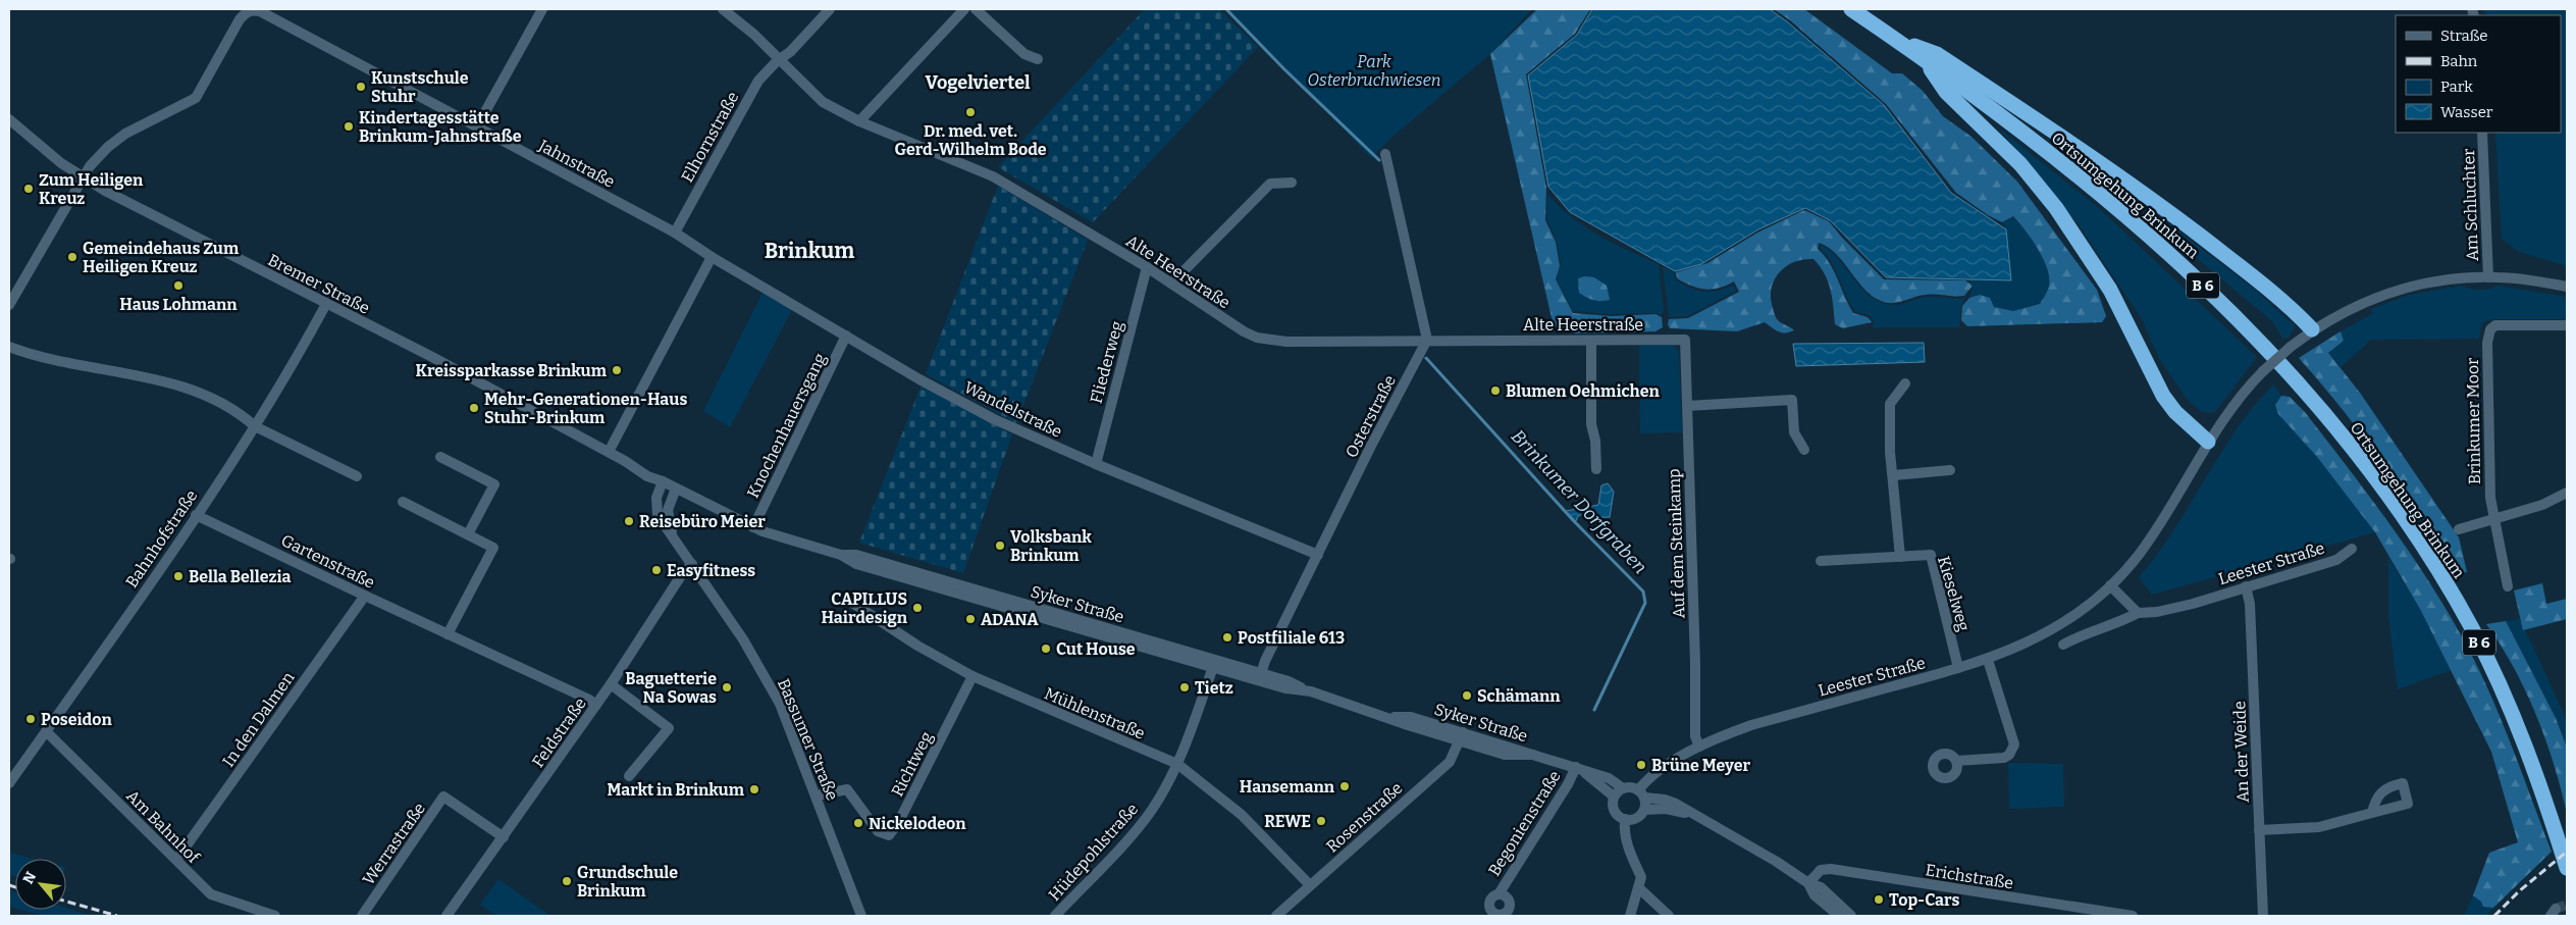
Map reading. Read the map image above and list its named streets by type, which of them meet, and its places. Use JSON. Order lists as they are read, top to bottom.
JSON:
{
  "streets": {
    "highway": ["Ortsumgehung Brinkum", "B 6"],
    "street": [
      "Elhornstraße",
      "Jahnstraße",
      "Am Schluchter",
      "Alte Heerstraße",
      "Bremer Straße",
      "Fliederweg",
      "Wandelstraße",
      "Osterstraße",
      "Brinkumer Moor",
      "Knochenhauersgang",
      "Bahnhofstraße",
      "Auf dem Steinkamp",
      "Gartenstraße",
      "Leester Straße",
      "Kieselweg",
      "Syker Straße",
      "Mühlenstraße",
      "In den Dalmen",
      "Feldstraße",
      "Bassumer Straße",
      "An der Weide",
      "Richtweg",
      "Rosenstraße",
      "Begonienstraße",
      "Am Bahnhof",
      "Werrastraße",
      "Hüdepohlstraße",
      "Erichstraße"
    ]
  },
  "crossings": [
    ["Elhornstraße", "Jahnstraße"],
    ["Elhornstraße", "Alte Heerstraße"],
    ["Jahnstraße", "Wandelstraße"],
    ["Ortsumgehung Brinkum", "B 6"],
    ["Am Schluchter", "Leester Straße"],
    ["Alte Heerstraße", "Fliederweg"],
    ["Alte Heerstraße", "Osterstraße"],
    ["Alte Heerstraße", "Auf dem Steinkamp"],
    ["Bremer Straße", "Bahnhofstraße"],
    ["Bremer Straße", "Syker Straße"],
    ["Bremer Straße", "Bassumer Straße"],
    ["B 6", "Leester Straße"],
    ["Fliederweg", "Wandelstraße"],
    ["Wandelstraße", "Osterstraße"],
    ["Wandelstraße", "Knochenhauersgang"],
    ["Osterstraße", "Syker Straße"],
    ["Knochenhauersgang", "Syker Straße"],
    ["Bahnhofstraße", "Gartenstraße"],
    ["Bahnhofstraße", "Am Bahnhof"],
    ["Auf dem Steinkamp", "Leester Straße"],
    ["Gartenstraße", "In den Dalmen"],
    ["Gartenstraße", "Feldstraße"],
    ["Leester Straße", "Kieselweg"],
    ["Leester Straße", "Syker Straße"],
    ["Leester Straße", "An der Weide"],
    ["Syker Straße", "Bassumer Straße"],
    ["Syker Straße", "Rosenstraße"],
    ["Syker Straße", "Begonienstraße"],
    ["Syker Straße", "Hüdepohlstraße"],
    ["Mühlenstraße", "Richtweg"],
    ["Mühlenstraße", "Rosenstraße"],
    ["Mühlenstraße", "Hüdepohlstraße"],
    ["In den Dalmen", "Am Bahnhof"],
    ["Feldstraße", "Bassumer Straße"],
    ["Feldstraße", "Werrastraße"],
    ["Bassumer Straße", "Richtweg"]
  ],
  "districts": ["Vogelviertel", "Brinkum"],
  "water": ["Brinkumer Dorfgraben"],
  "parks": ["Park Osterbruchwiesen"],
  "places": [
    "Kunstschule Stuhr",
    "Dr. med. vet. Gerd-Wilhelm Bode",
    "Kindertagesstätte Brinkum-Jahnstraße",
    "Zum Heiligen Kreuz",
    "Gemeindehaus Zum Heiligen Kreuz",
    "Haus Lohmann",
    "Kreissparkasse Brinkum",
    "Blumen Oehmichen",
    "Mehr-Generationen-Haus Stuhr-Brinkum",
    "Reisebüro Meier",
    "Volksbank Brinkum",
    "Easyfitness",
    "Bella Bellezia",
    "CAPILLUS Hairdesign",
    "ADANA",
    "Postfiliale 613",
    "Cut House",
    "Baguetterie Na Sowas",
    "Tietz",
    "Schämann",
    "Poseidon",
    "Brüne Meyer",
    "Hansemann",
    "Markt in Brinkum",
    "REWE",
    "Nickelodeon",
    "Grundschule Brinkum",
    "Top-Cars"
  ],
  "legend": [
    "Straße",
    "Bahn",
    "Park",
    "Wasser"
  ],
  "north": "top left"
}
